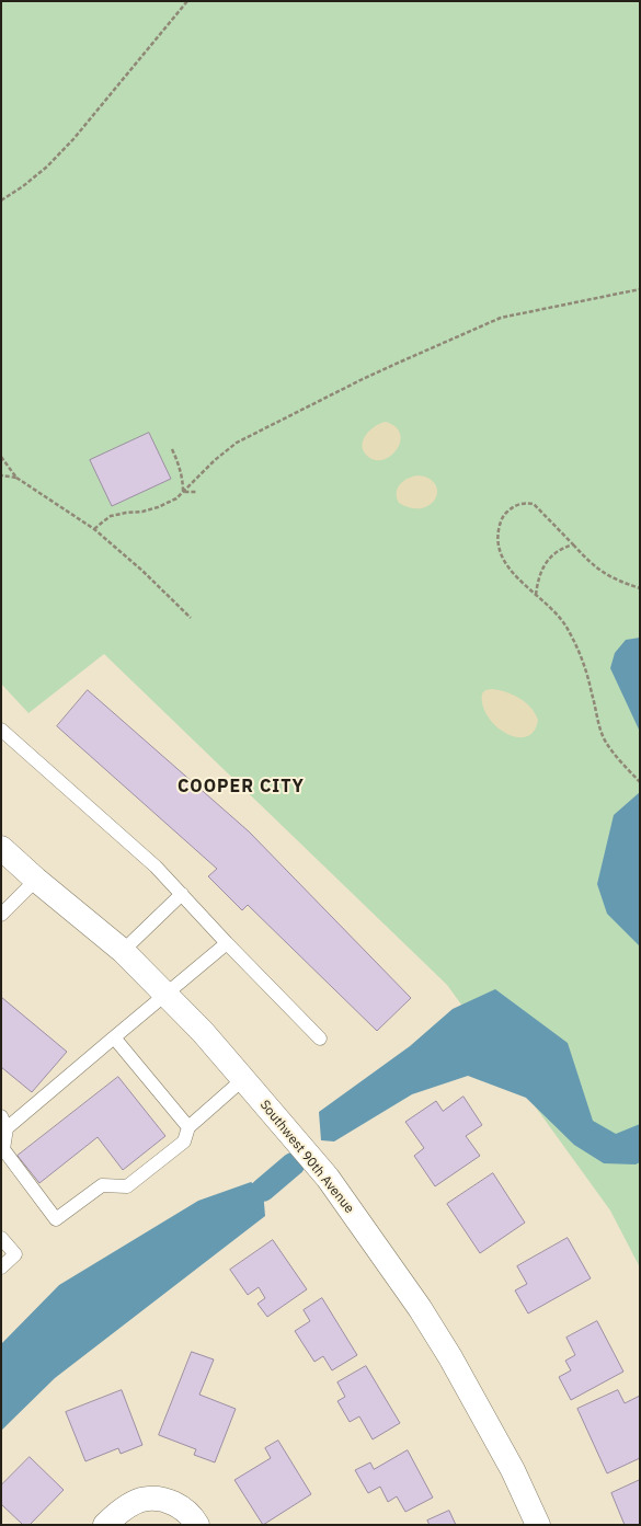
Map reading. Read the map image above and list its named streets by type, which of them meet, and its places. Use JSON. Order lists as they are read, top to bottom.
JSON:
{
  "streets": {
    "street": ["Southwest 90th Avenue"]
  },
  "districts": ["COOPER CITY"]
}
